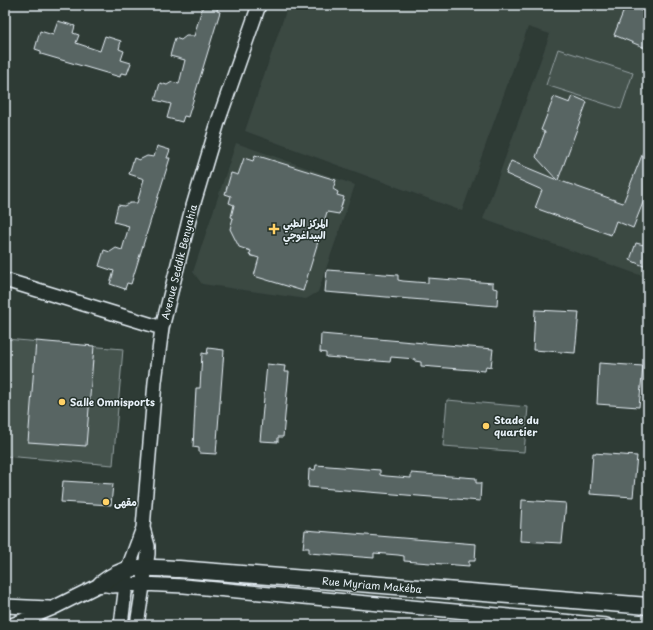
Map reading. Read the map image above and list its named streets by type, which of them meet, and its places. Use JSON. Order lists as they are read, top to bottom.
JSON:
{
  "streets": {
    "main road": ["Rue Myriam Makéba"],
    "street": ["Avenue Seddik Benyahia"]
  },
  "places": {
    "health": ["المركز الطبي البيداغوجي"],
    "other": ["Salle Omnisports", "Stade du quartier", "مقهى"]
  }
}
